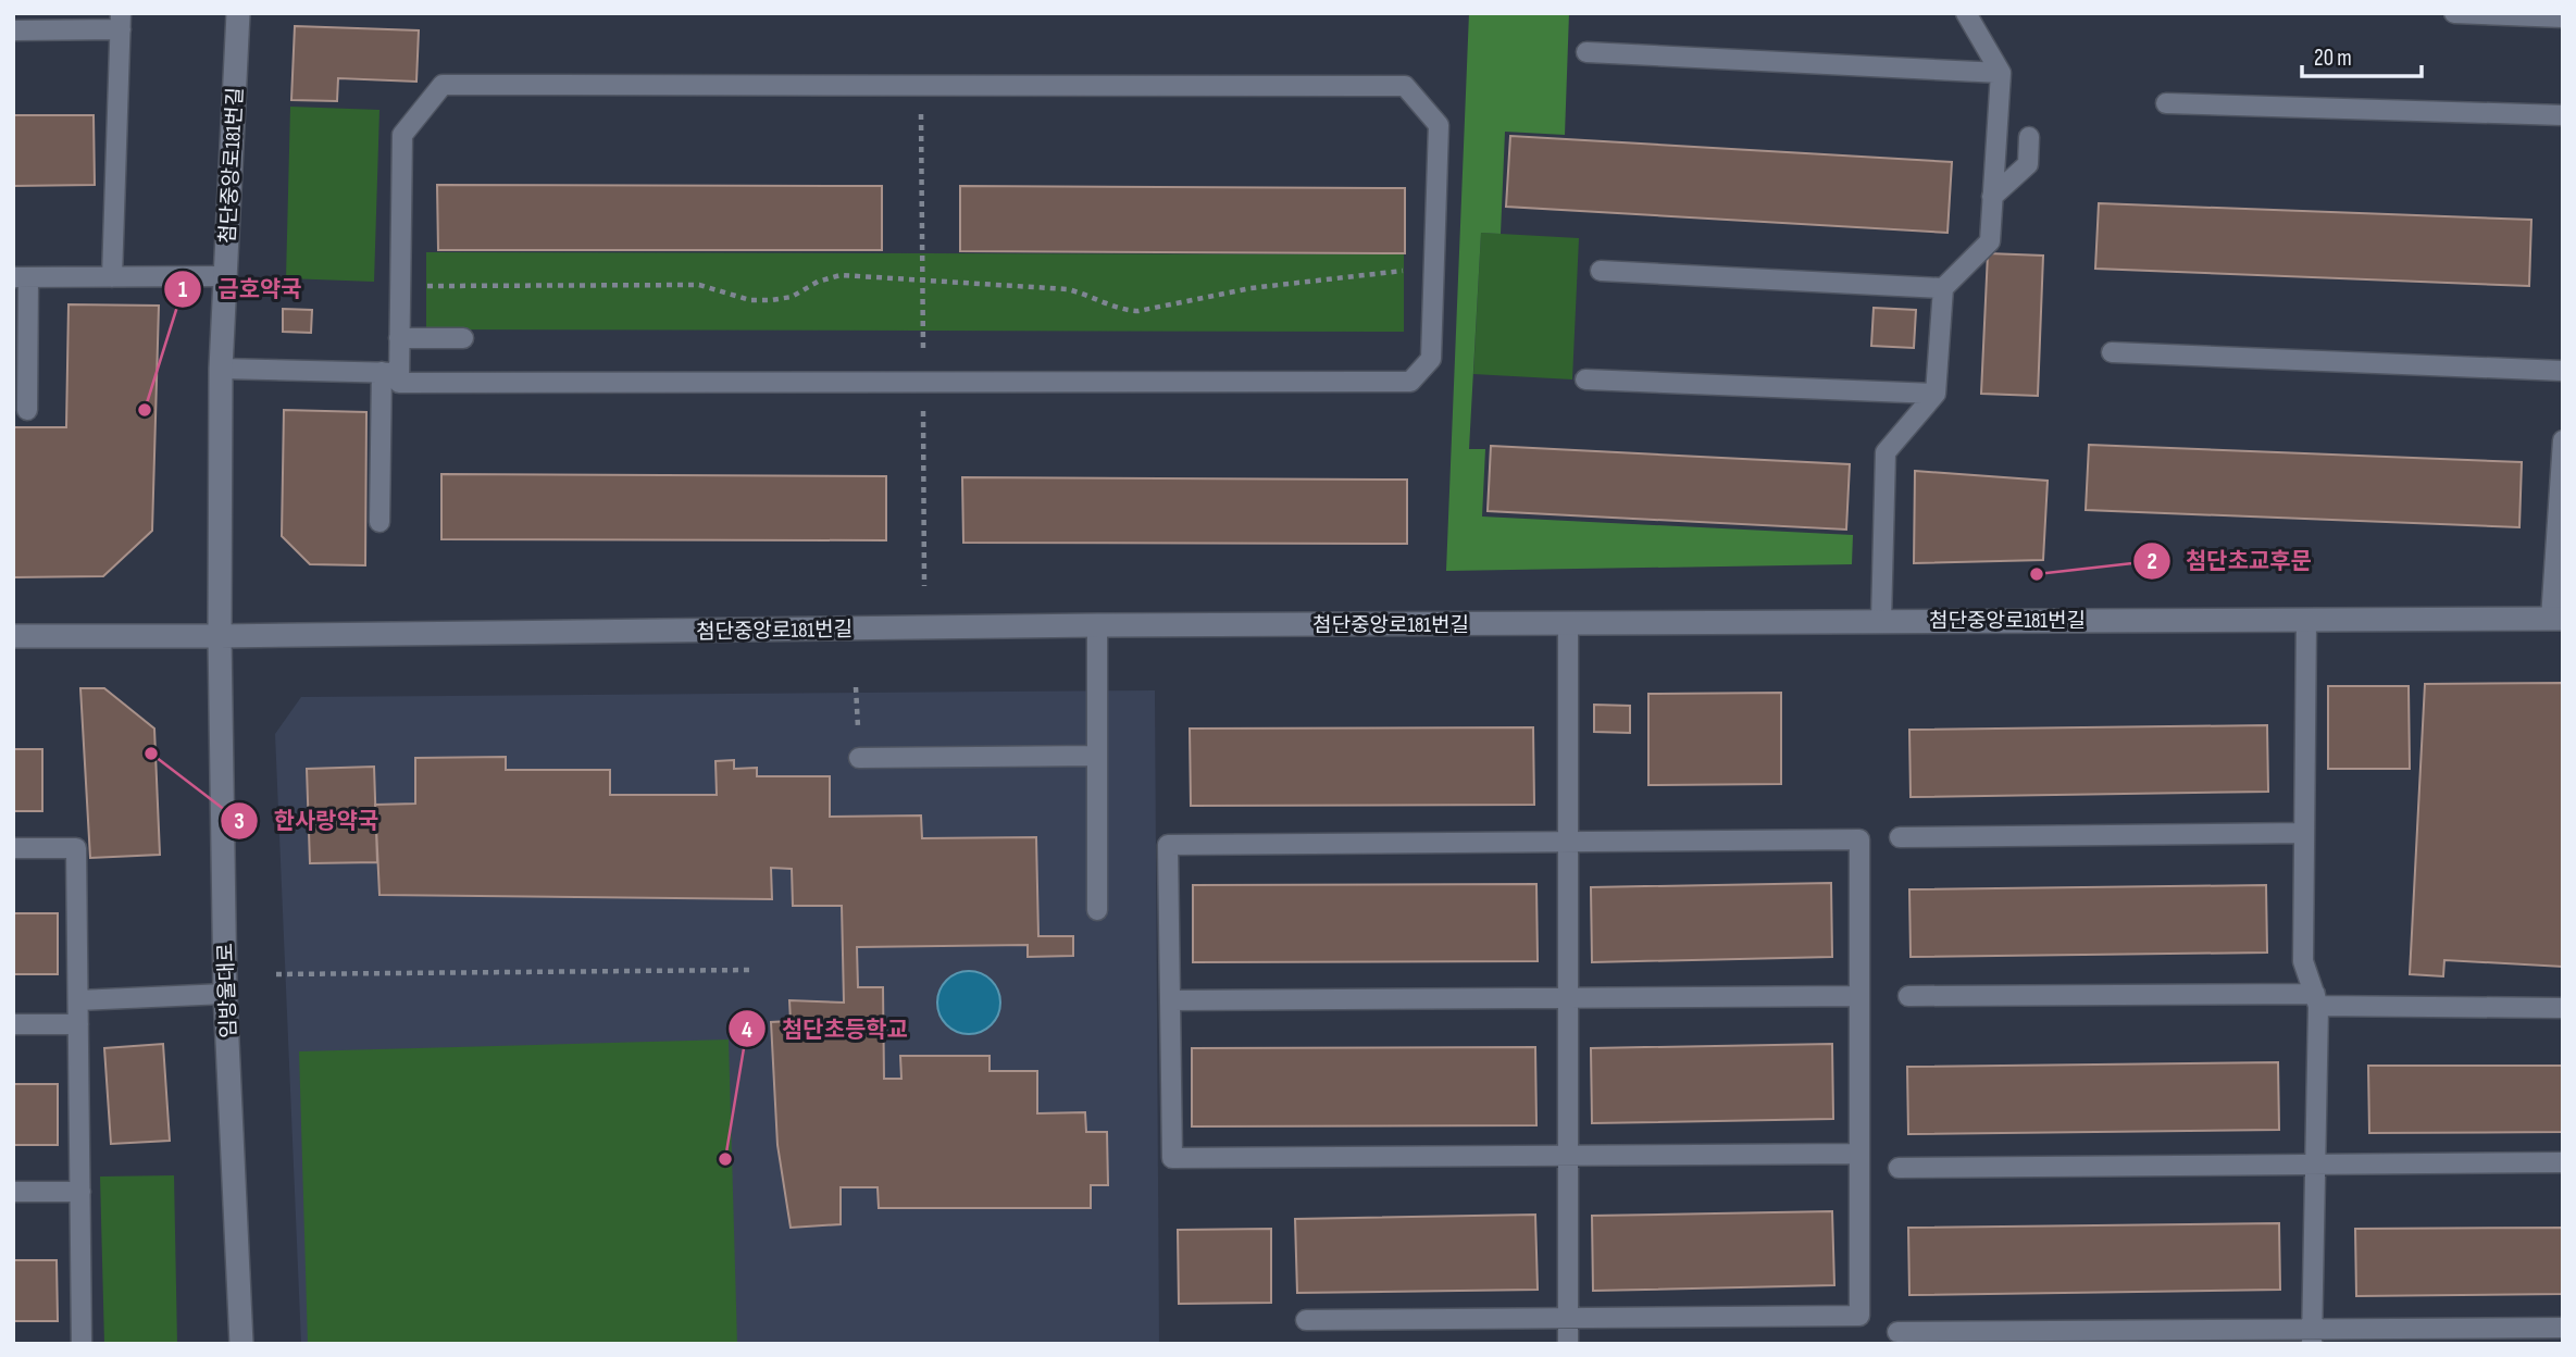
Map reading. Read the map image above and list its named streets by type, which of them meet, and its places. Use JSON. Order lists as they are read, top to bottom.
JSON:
{
  "streets": {
    "street": ["첨단중앙로181번길", "임방울대로"]
  },
  "crossings": [
    ["첨단중앙로181번길", "임방울대로"]
  ],
  "places": [
    "금호약국",
    "첨단초교후문",
    "한사랑약국",
    "첨단초등학교"
  ],
  "scale_bar": "20 m"
}
